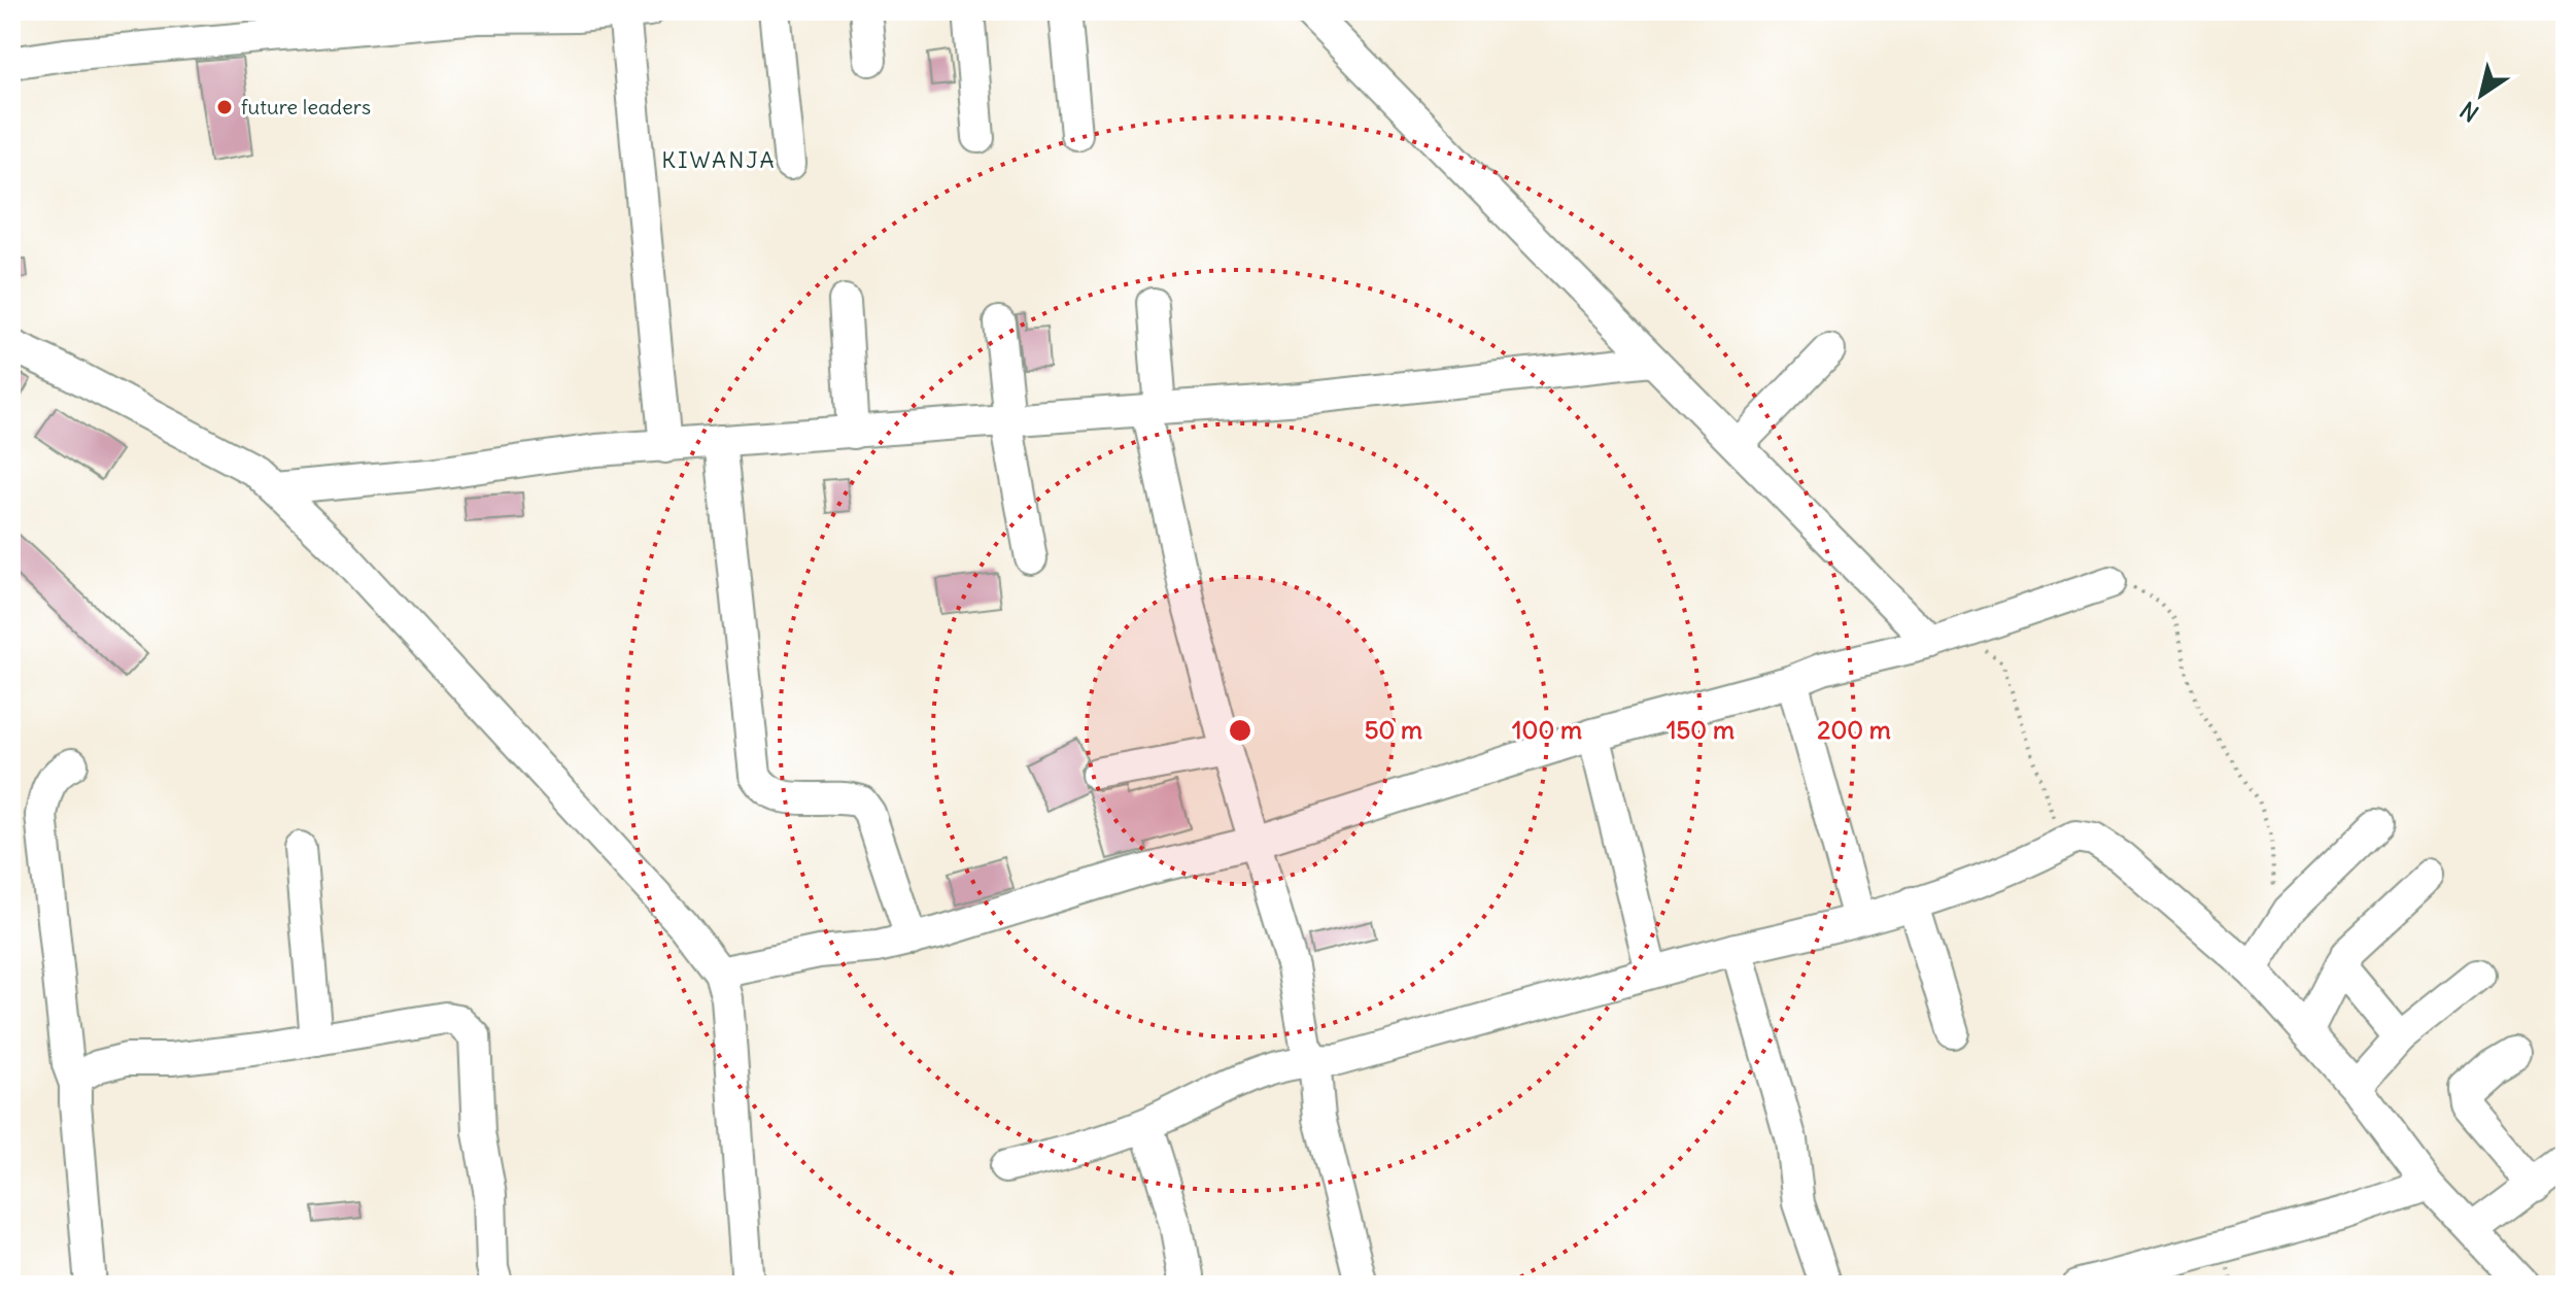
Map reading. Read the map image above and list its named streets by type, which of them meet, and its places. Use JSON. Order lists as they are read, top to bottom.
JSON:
{
  "districts": ["KIWANJA"],
  "places": ["future leaders"],
  "north": "bottom left",
  "rings": [
    "50 m",
    "100 m",
    "150 m",
    "200 m"
  ]
}
